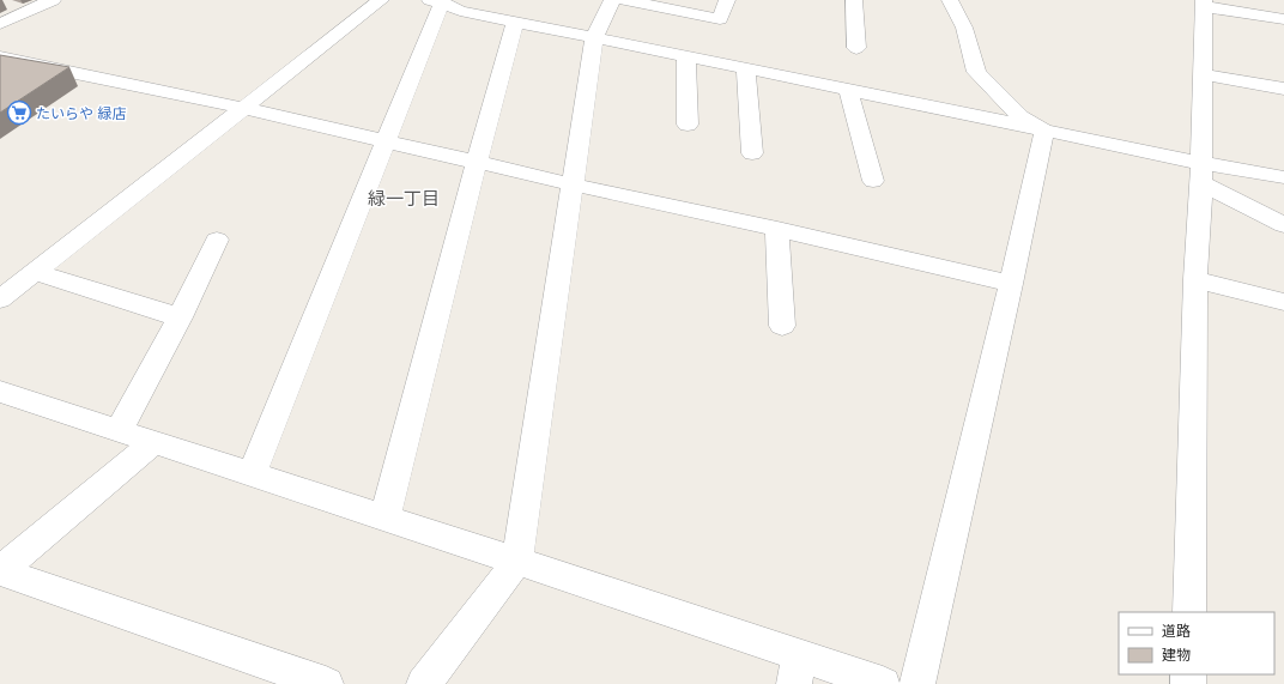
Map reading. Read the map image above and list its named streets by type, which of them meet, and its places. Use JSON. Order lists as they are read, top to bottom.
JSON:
{
  "districts": ["緑一丁目"],
  "places": {
    "supermarket": ["たいらや 緑店"]
  },
  "legend": ["道路", "建物"]
}
